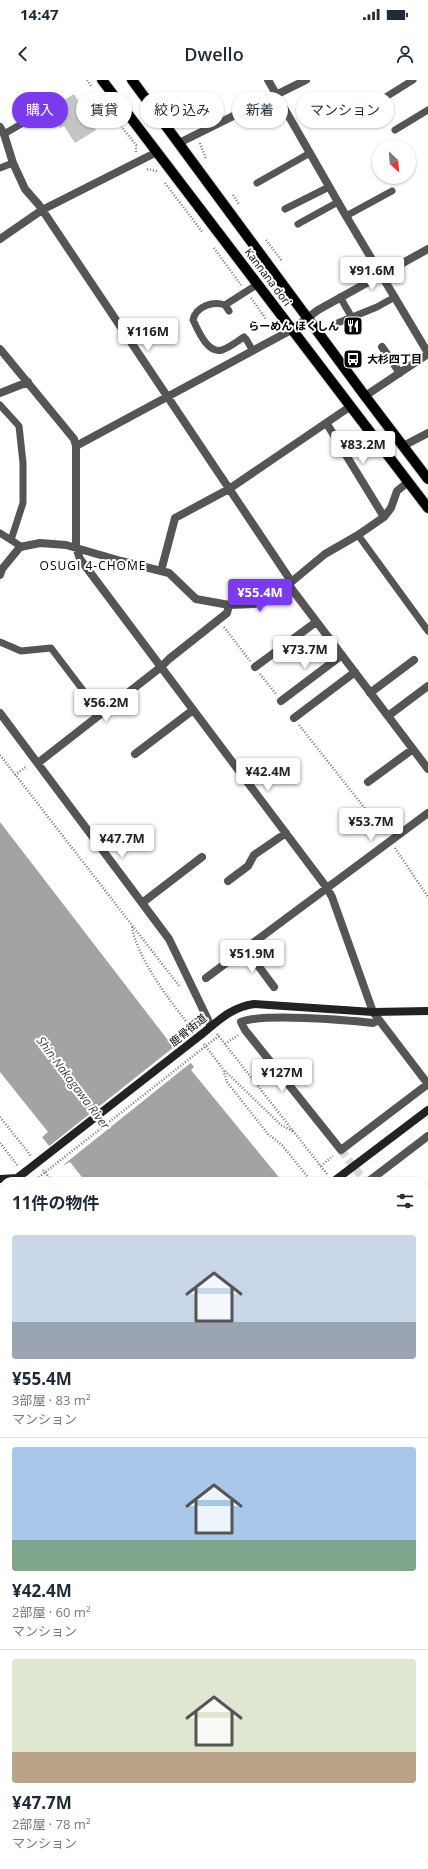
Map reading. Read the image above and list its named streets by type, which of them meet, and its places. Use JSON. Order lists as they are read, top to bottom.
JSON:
{
  "streets": {
    "main road": ["Kannana dori"],
    "street": ["鹿骨街道"]
  },
  "districts": ["OSUGI 4-CHOME"],
  "water": ["Shin-Nakagawa River"],
  "places": {
    "restaurant": ["らーめん ほくしん"],
    "bus stop": ["大杉四丁目"]
  },
  "north": "bottom right",
  "page": {
    "status": "14:47",
    "header": "Dwello",
    "chip": [
      "購入",
      "賃貸",
      "絞り込み",
      "新着",
      "マンション"
    ],
    "price": [
      "¥91.6M",
      "¥116M",
      "¥83.2M",
      "¥55.4M",
      "¥73.7M",
      "¥56.2M",
      "¥42.4M",
      "¥53.7M",
      "¥47.7M",
      "¥51.9M",
      "¥127M"
    ],
    "heading": "11件の物件",
    "list": [
      {
        "name": "¥55.4M",
        "note": "3部屋 · 83 m² · マンション"
      },
      {
        "name": "¥42.4M",
        "note": "2部屋 · 60 m² · マンション"
      },
      {
        "name": "¥47.7M",
        "note": "2部屋 · 78 m² · マンション"
      }
    ]
  }
}
